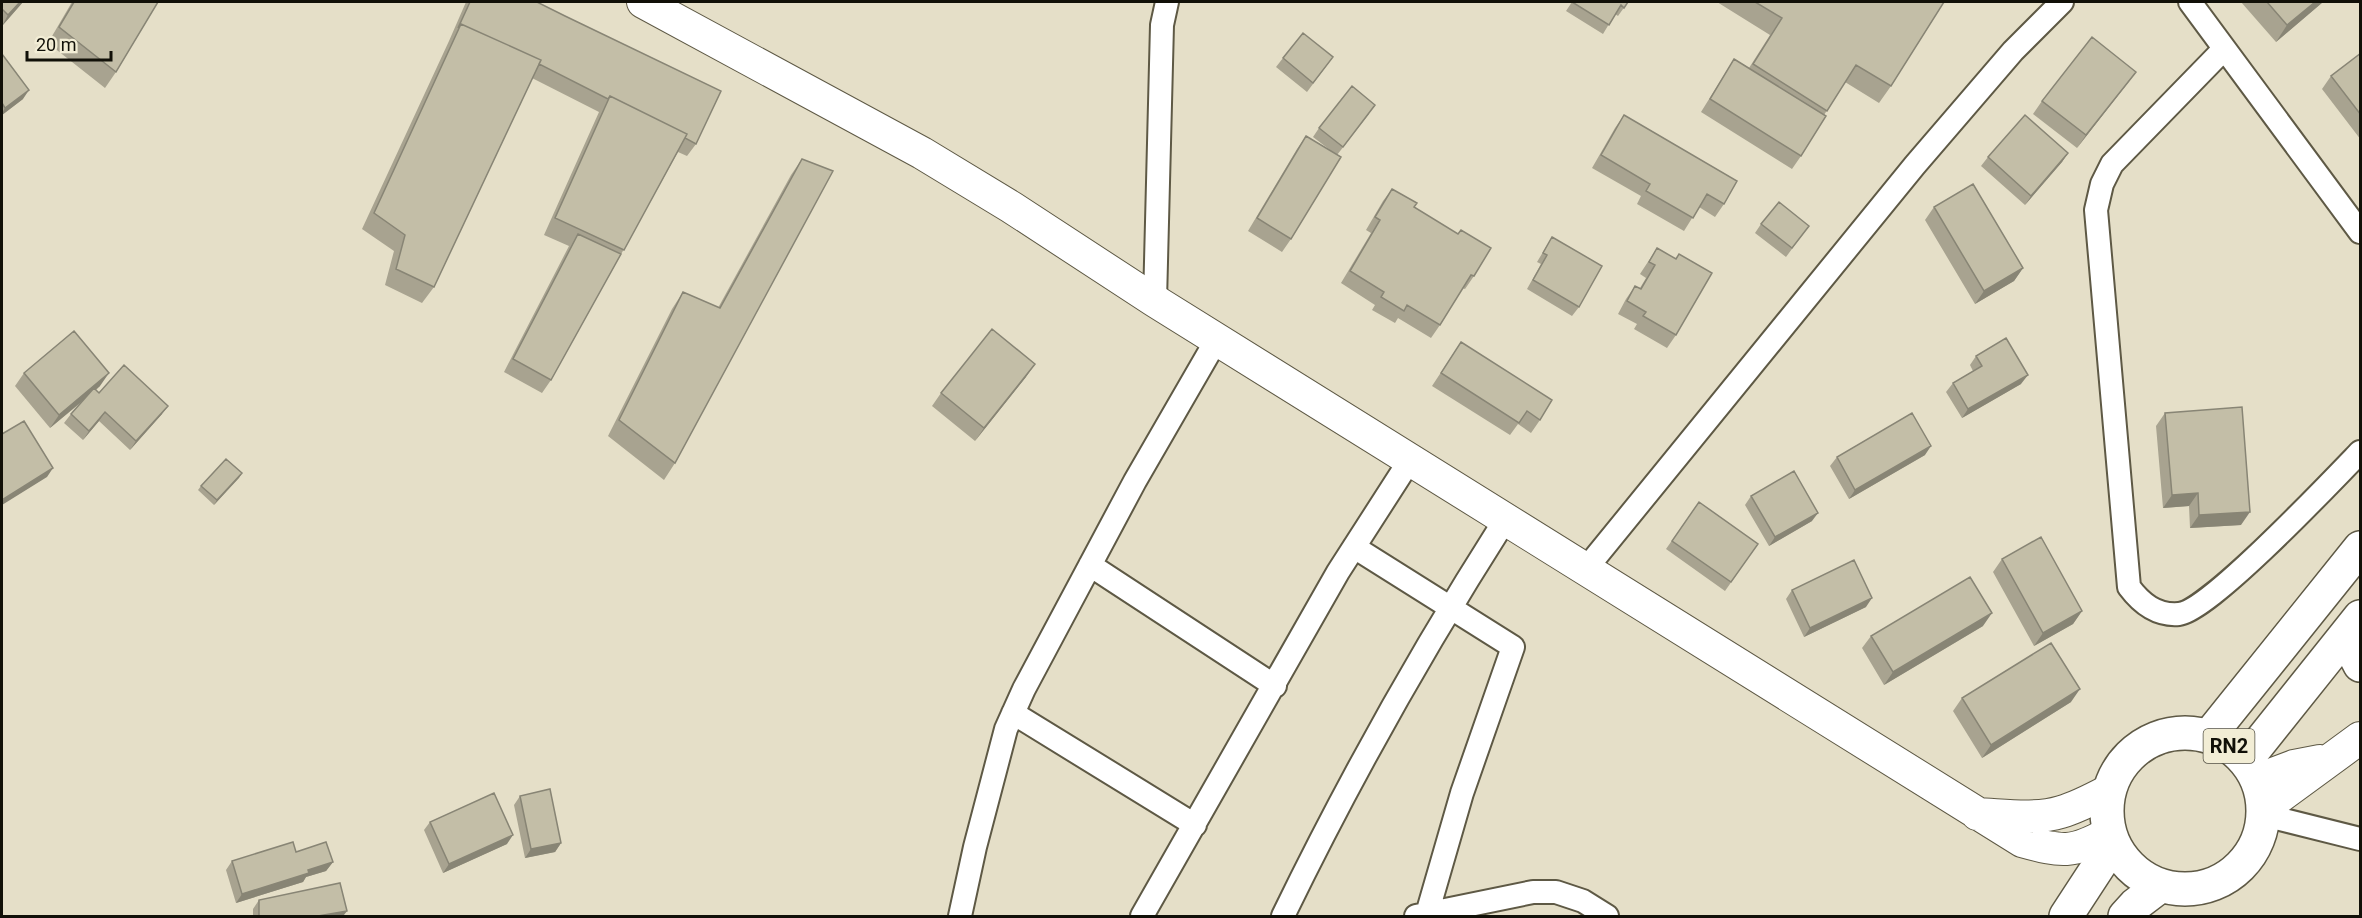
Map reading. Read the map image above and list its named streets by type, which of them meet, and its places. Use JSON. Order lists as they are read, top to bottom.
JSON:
{
  "streets": {
    "highway": ["RN2"]
  },
  "scale_bar": "20 m"
}
